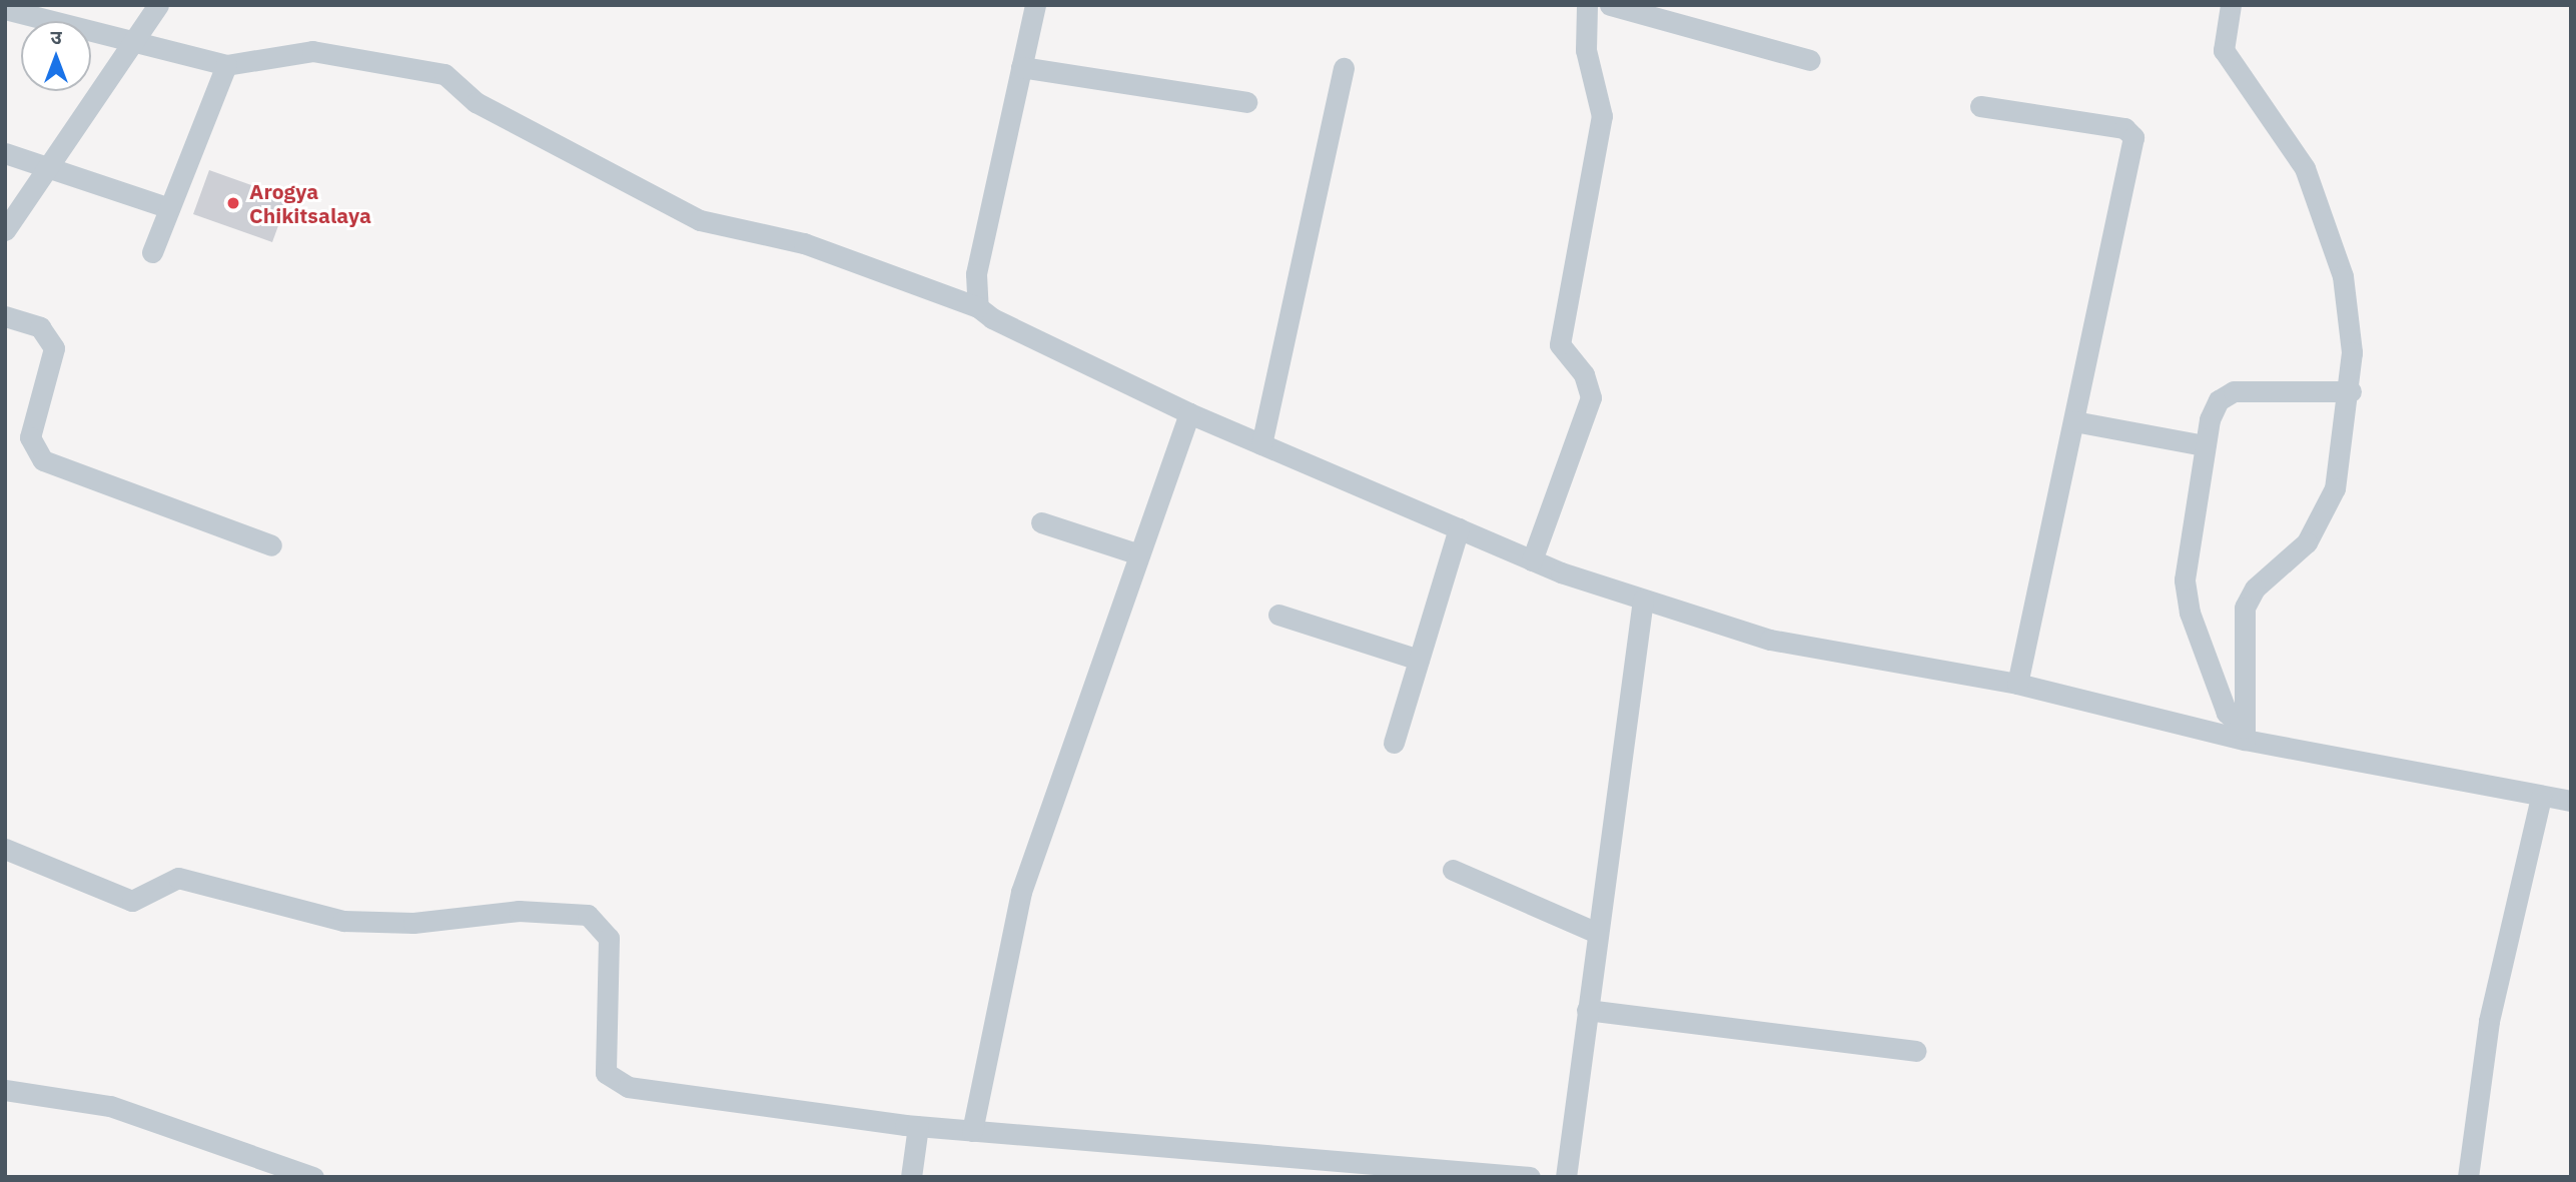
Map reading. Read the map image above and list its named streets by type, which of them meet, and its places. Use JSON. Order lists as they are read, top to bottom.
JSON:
{
  "places": ["Arogya Chikitsalaya"],
  "north": "top"
}
